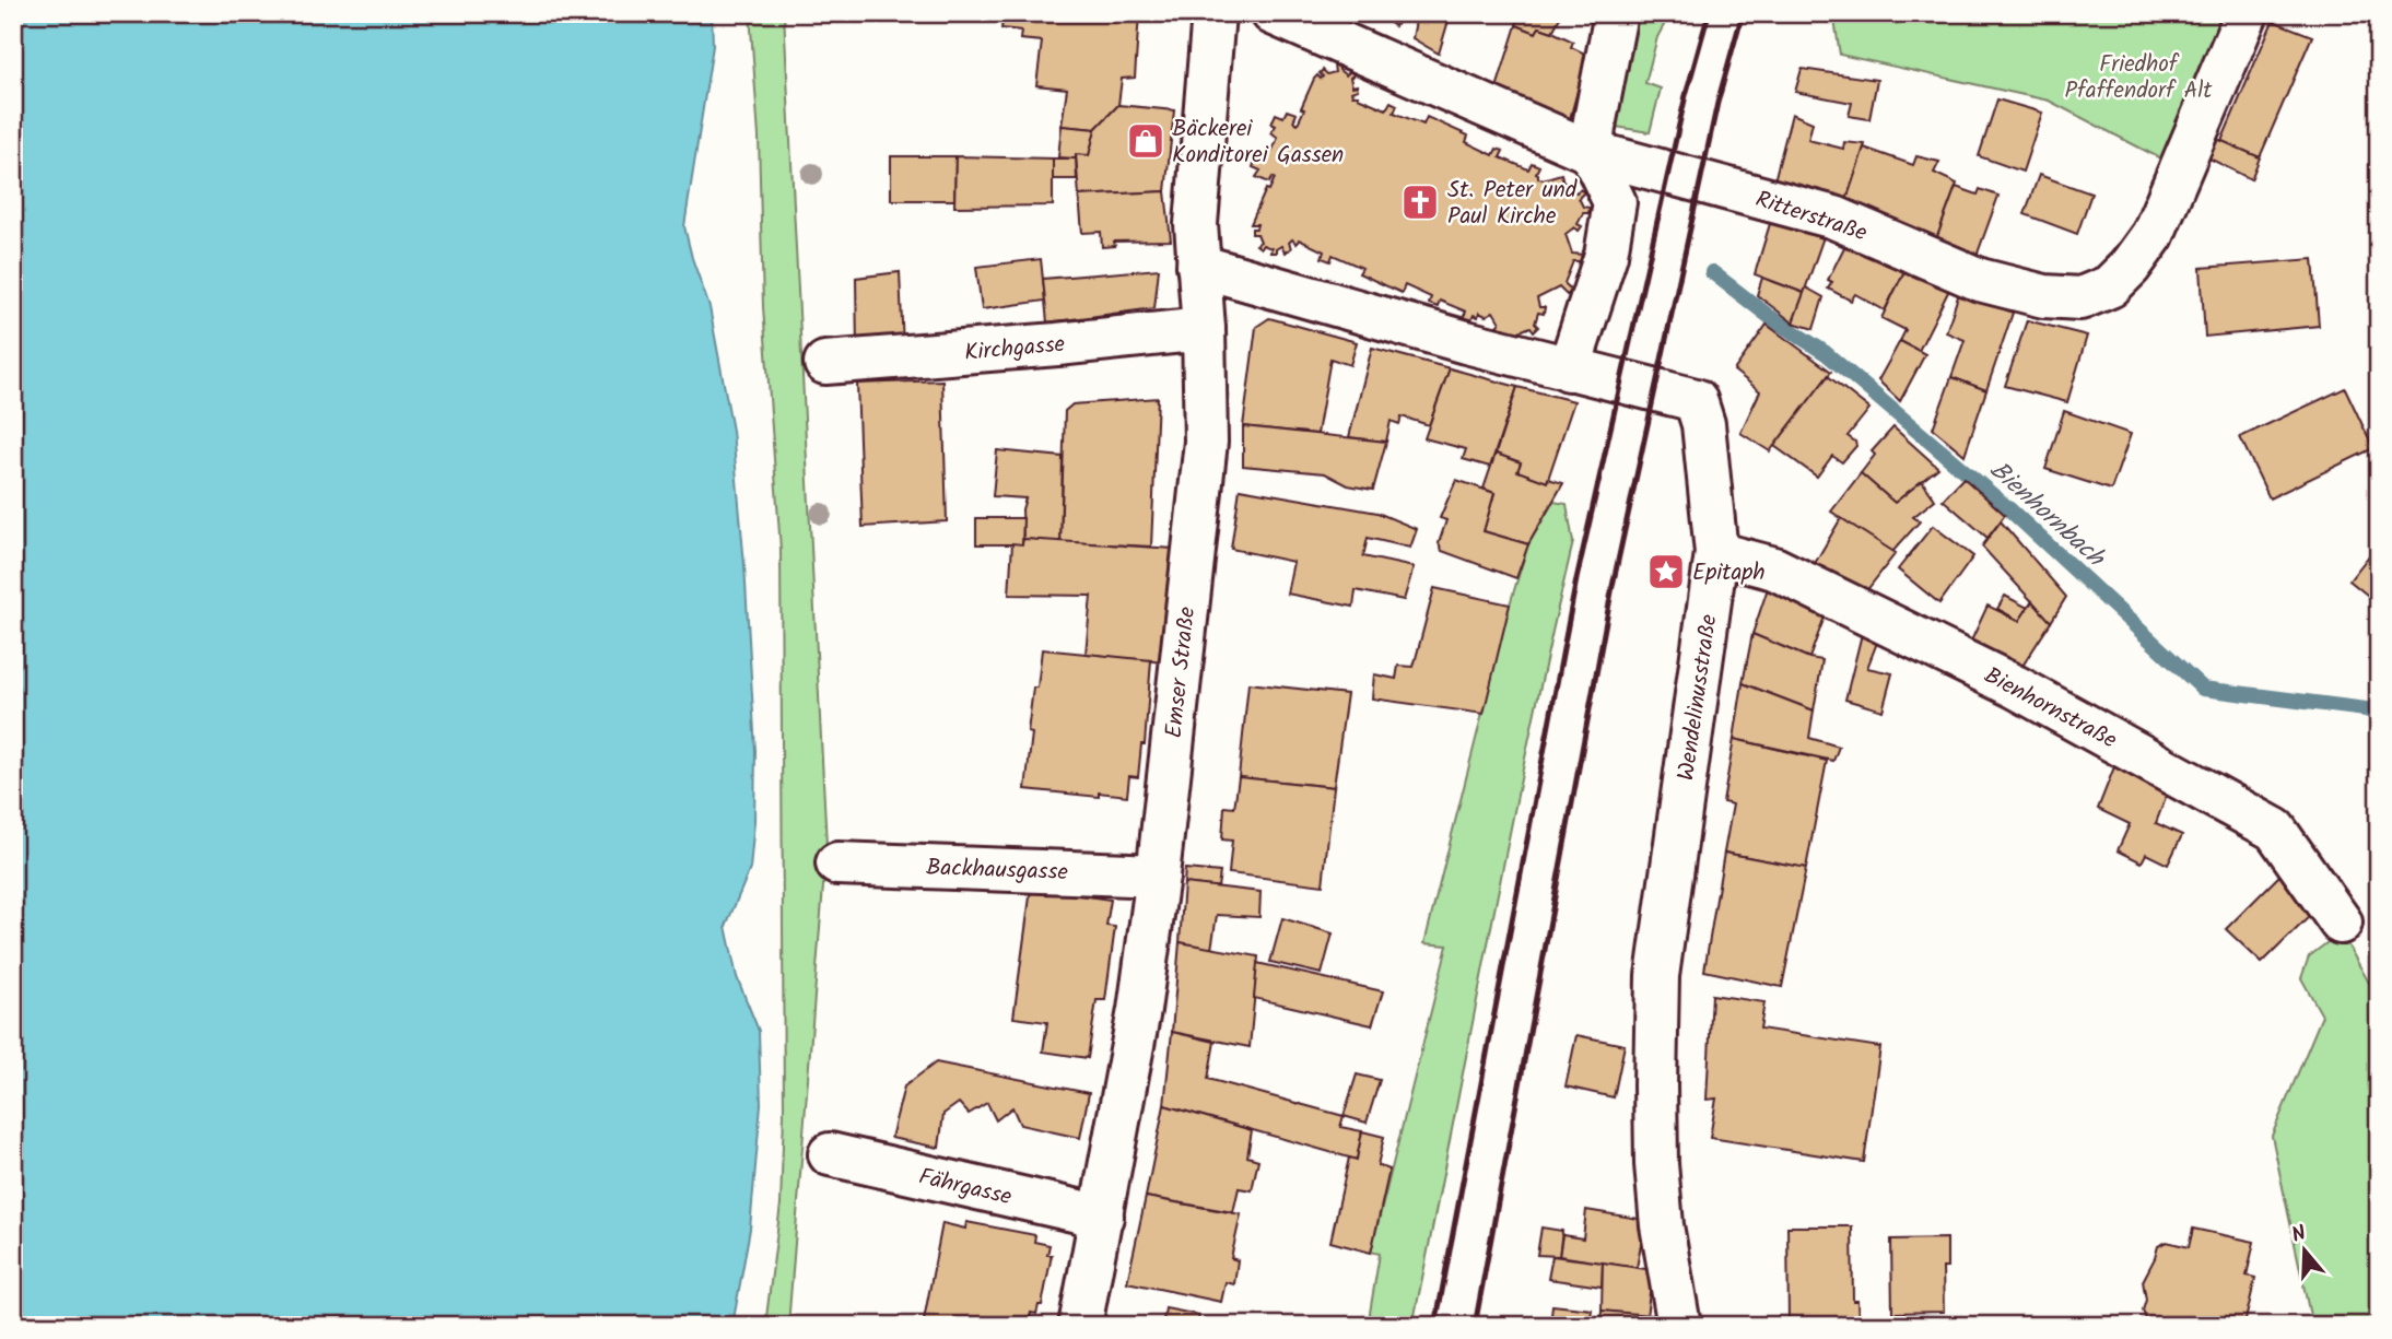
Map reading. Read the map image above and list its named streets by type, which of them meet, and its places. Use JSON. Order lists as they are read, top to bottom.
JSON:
{
  "streets": {
    "street": [
      "Ritterstraße",
      "Kirchgasse",
      "Emser Straße",
      "Wendelinusstraße",
      "Bienhornstraße",
      "Backhausgasse",
      "Fährgasse"
    ]
  },
  "crossings": [
    ["Kirchgasse", "Emser Straße"],
    ["Emser Straße", "Wendelinusstraße"],
    ["Emser Straße", "Backhausgasse"],
    ["Emser Straße", "Fährgasse"],
    ["Wendelinusstraße", "Bienhornstraße"]
  ],
  "water": ["Bienhornbach"],
  "parks": ["Friedhof Pfaffendorf Alt"],
  "places": {
    "shop": ["Bäckerei Konditorei Gassen"],
    "church": ["St. Peter und Paul Kirche"],
    "place": ["Epitaph"]
  },
  "north": "top"
}
